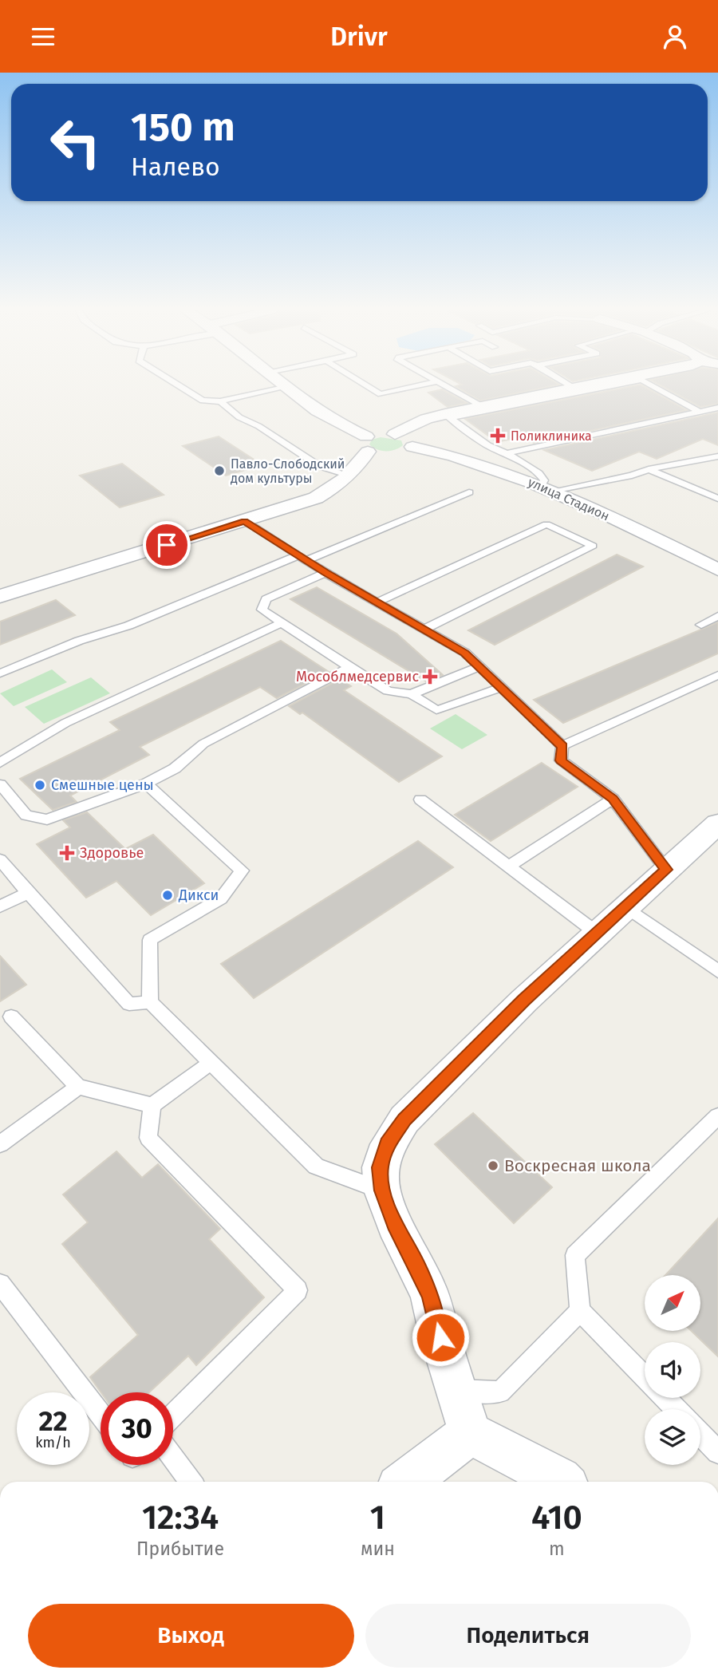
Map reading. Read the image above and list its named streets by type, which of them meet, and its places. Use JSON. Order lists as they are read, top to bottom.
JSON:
{
  "streets": {
    "street": ["улица Стадион"]
  },
  "places": {
    "health": ["Поликлиника", "Мособлмедсервис", "Здоровье"],
    "other": [
      "Павло-Слободский дом культуры",
      "Смешные цены",
      "Дикси",
      "Воскресная школа"
    ]
  },
  "north": "top right",
  "page": {
    "header": "Drivr",
    "turn": ["150 m", "Налево"],
    "speed": "22 km/h",
    "limit": "30",
    "eta": [
      "12:34",
      "Прибытие",
      "1",
      "мин",
      "410",
      "m"
    ],
    "buttons": ["Выход", "Поделиться"]
  }
}
